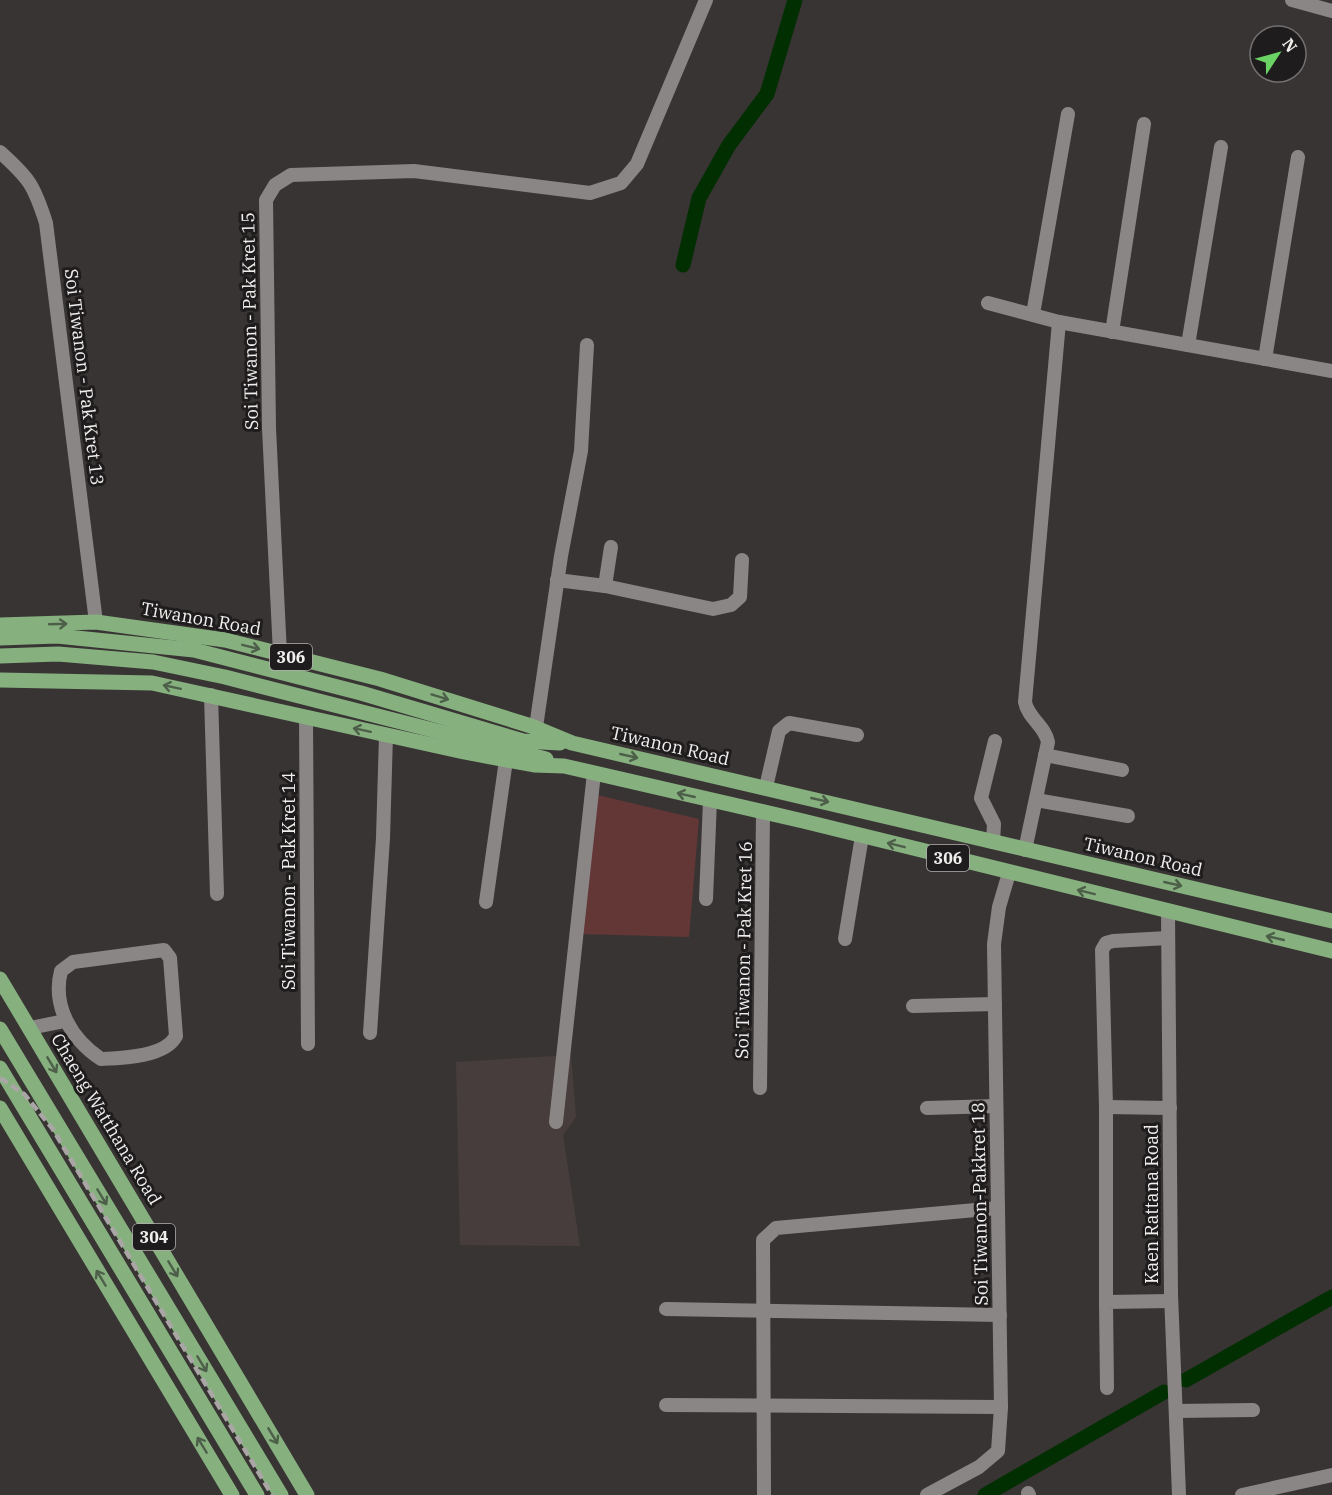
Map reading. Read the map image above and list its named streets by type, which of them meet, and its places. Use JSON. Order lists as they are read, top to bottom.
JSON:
{
  "streets": {
    "main road": [
      "Tiwanon Road",
      "306",
      "Chaeng Watthana Road",
      "304"
    ],
    "street": [
      "Soi Tiwanon - Pak Kret 15",
      "Soi Tiwanon - Pak Kret 13",
      "Soi Tiwanon - Pak Kret 14",
      "Soi Tiwanon - Pak Kret 16",
      "Soi Tiwanon-Pakkret 18",
      "Kaen Rattana Road"
    ]
  },
  "crossings": [
    ["Soi Tiwanon - Pak Kret 15", "Tiwanon Road"],
    ["Soi Tiwanon - Pak Kret 13", "Tiwanon Road"],
    ["Tiwanon Road", "306"],
    ["306", "Soi Tiwanon - Pak Kret 14"],
    ["306", "Soi Tiwanon - Pak Kret 16"],
    ["306", "Soi Tiwanon-Pakkret 18"],
    ["306", "Kaen Rattana Road"]
  ],
  "north": "top right"
}
